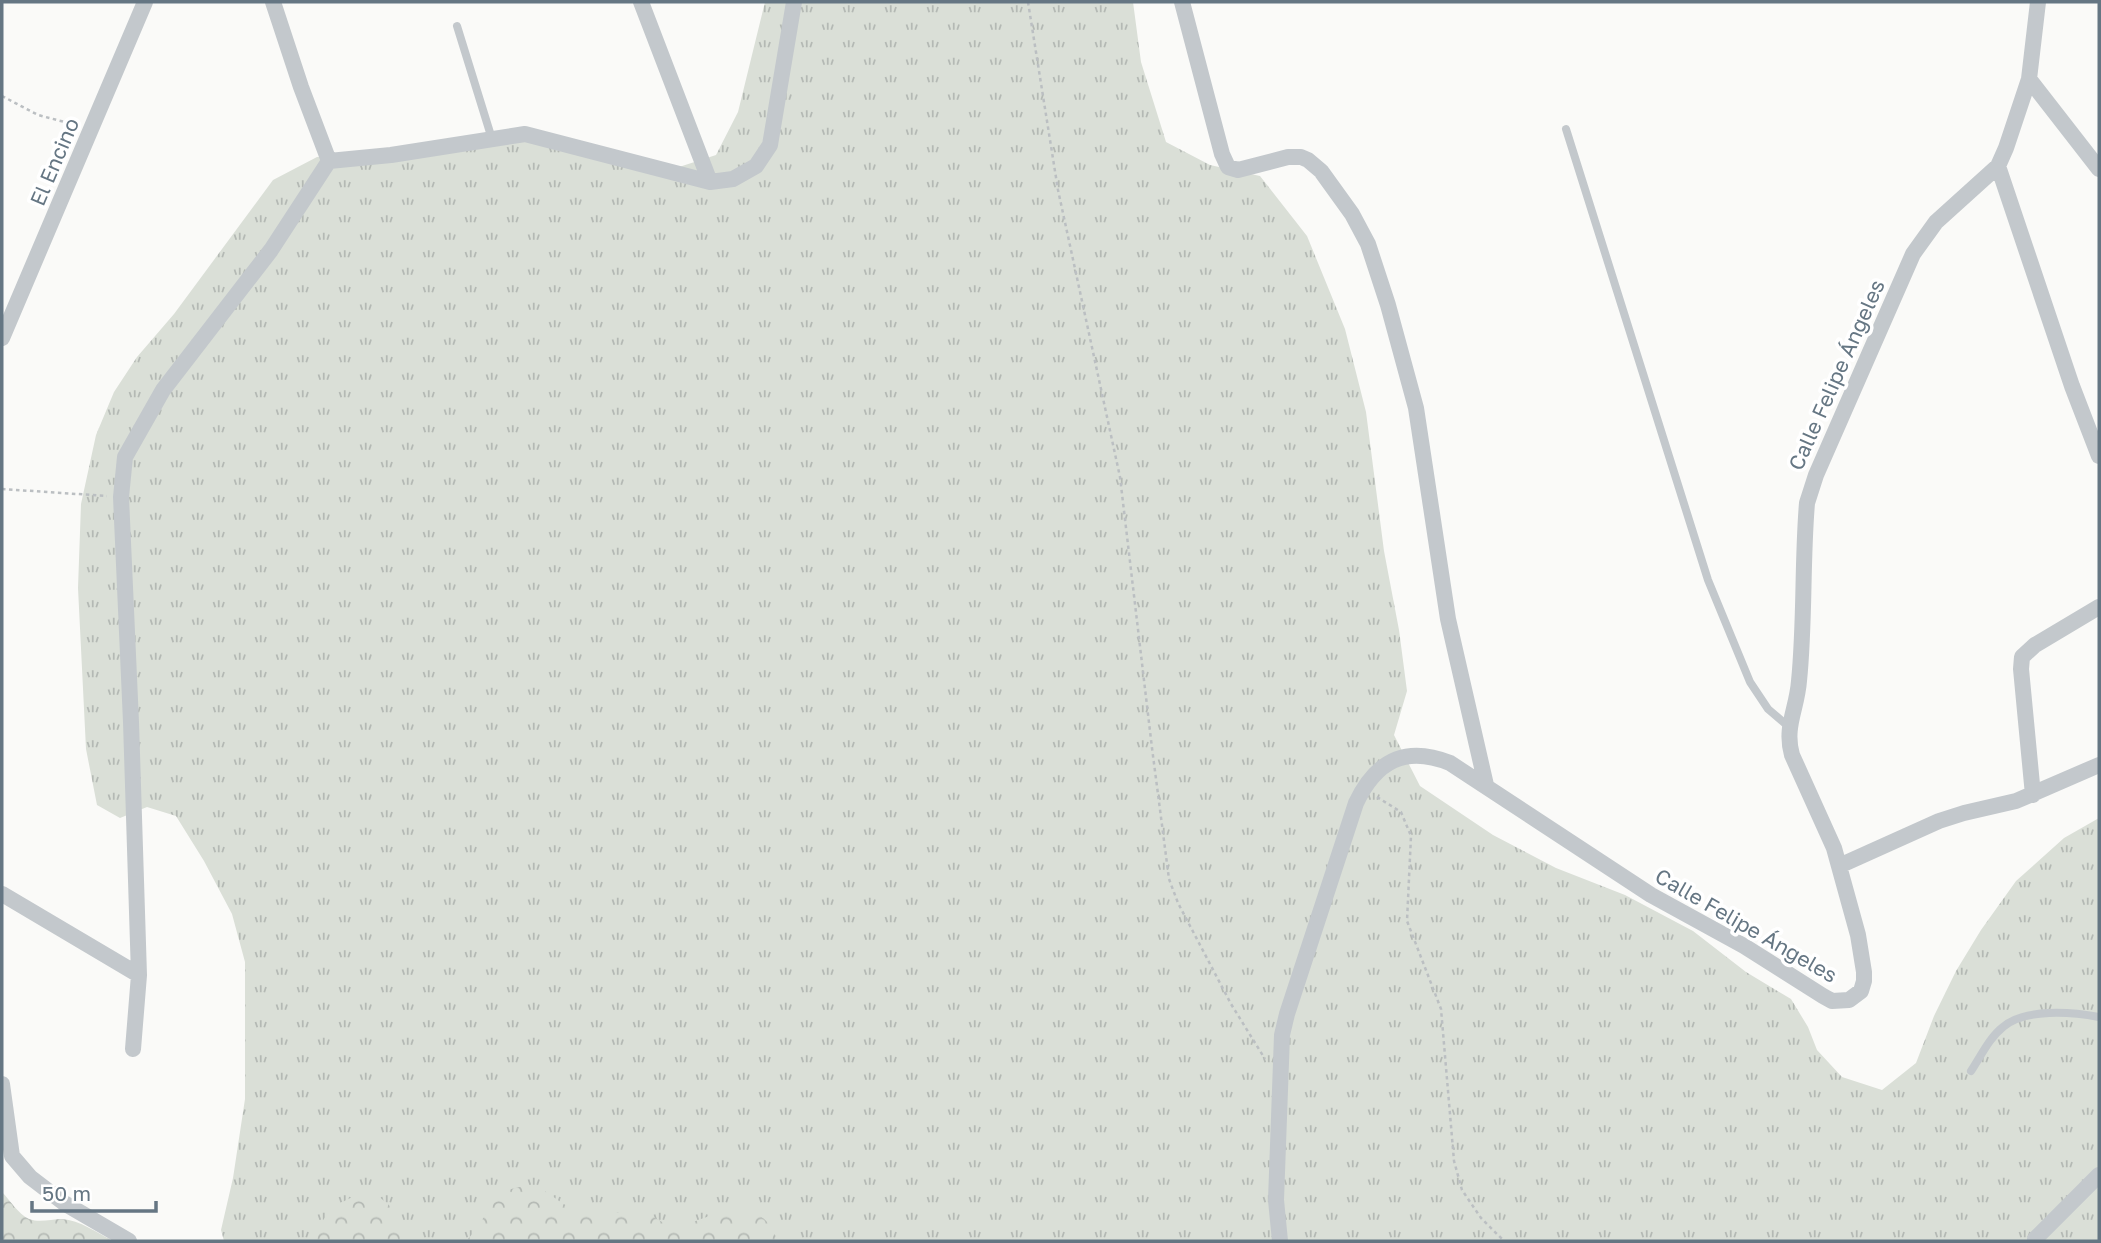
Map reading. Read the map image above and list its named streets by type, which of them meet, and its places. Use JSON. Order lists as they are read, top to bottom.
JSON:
{
  "streets": {
    "street": ["El Encino", "Calle Felipe Ángeles"]
  },
  "scale_bar": "50 m"
}
